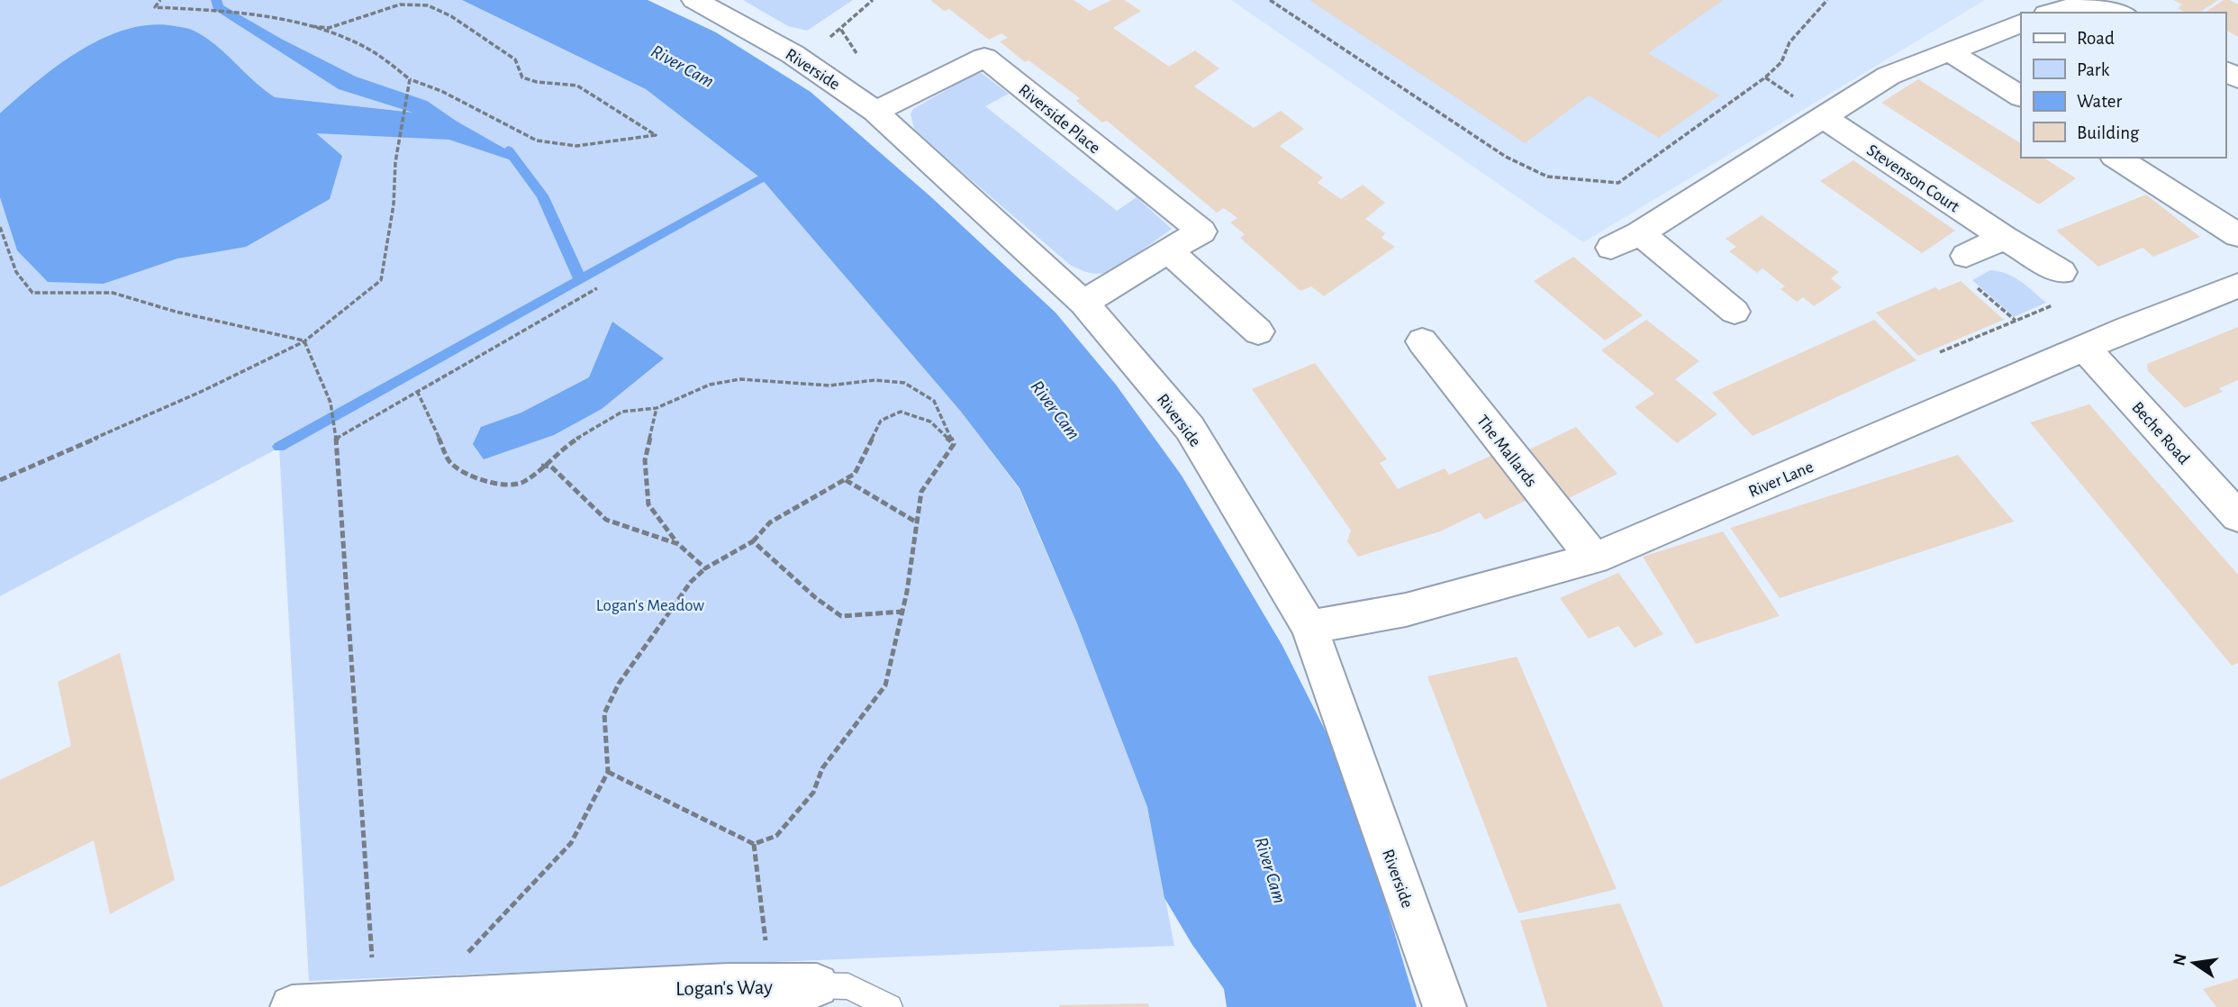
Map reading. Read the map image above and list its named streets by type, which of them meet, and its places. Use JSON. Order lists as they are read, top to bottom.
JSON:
{
  "streets": {
    "street": [
      "Riverside",
      "Riverside Place",
      "Stevenson Court",
      "Beche Road",
      "The Mallards",
      "River Lane",
      "Logan's Way"
    ]
  },
  "crossings": [
    ["Riverside", "Riverside Place"],
    ["Riverside", "River Lane"],
    ["Beche Road", "River Lane"],
    ["The Mallards", "River Lane"]
  ],
  "water": ["River Cam"],
  "parks": ["Logan's Meadow"],
  "legend": [
    "Road",
    "Park",
    "Water",
    "Building"
  ],
  "north": "left"
}
